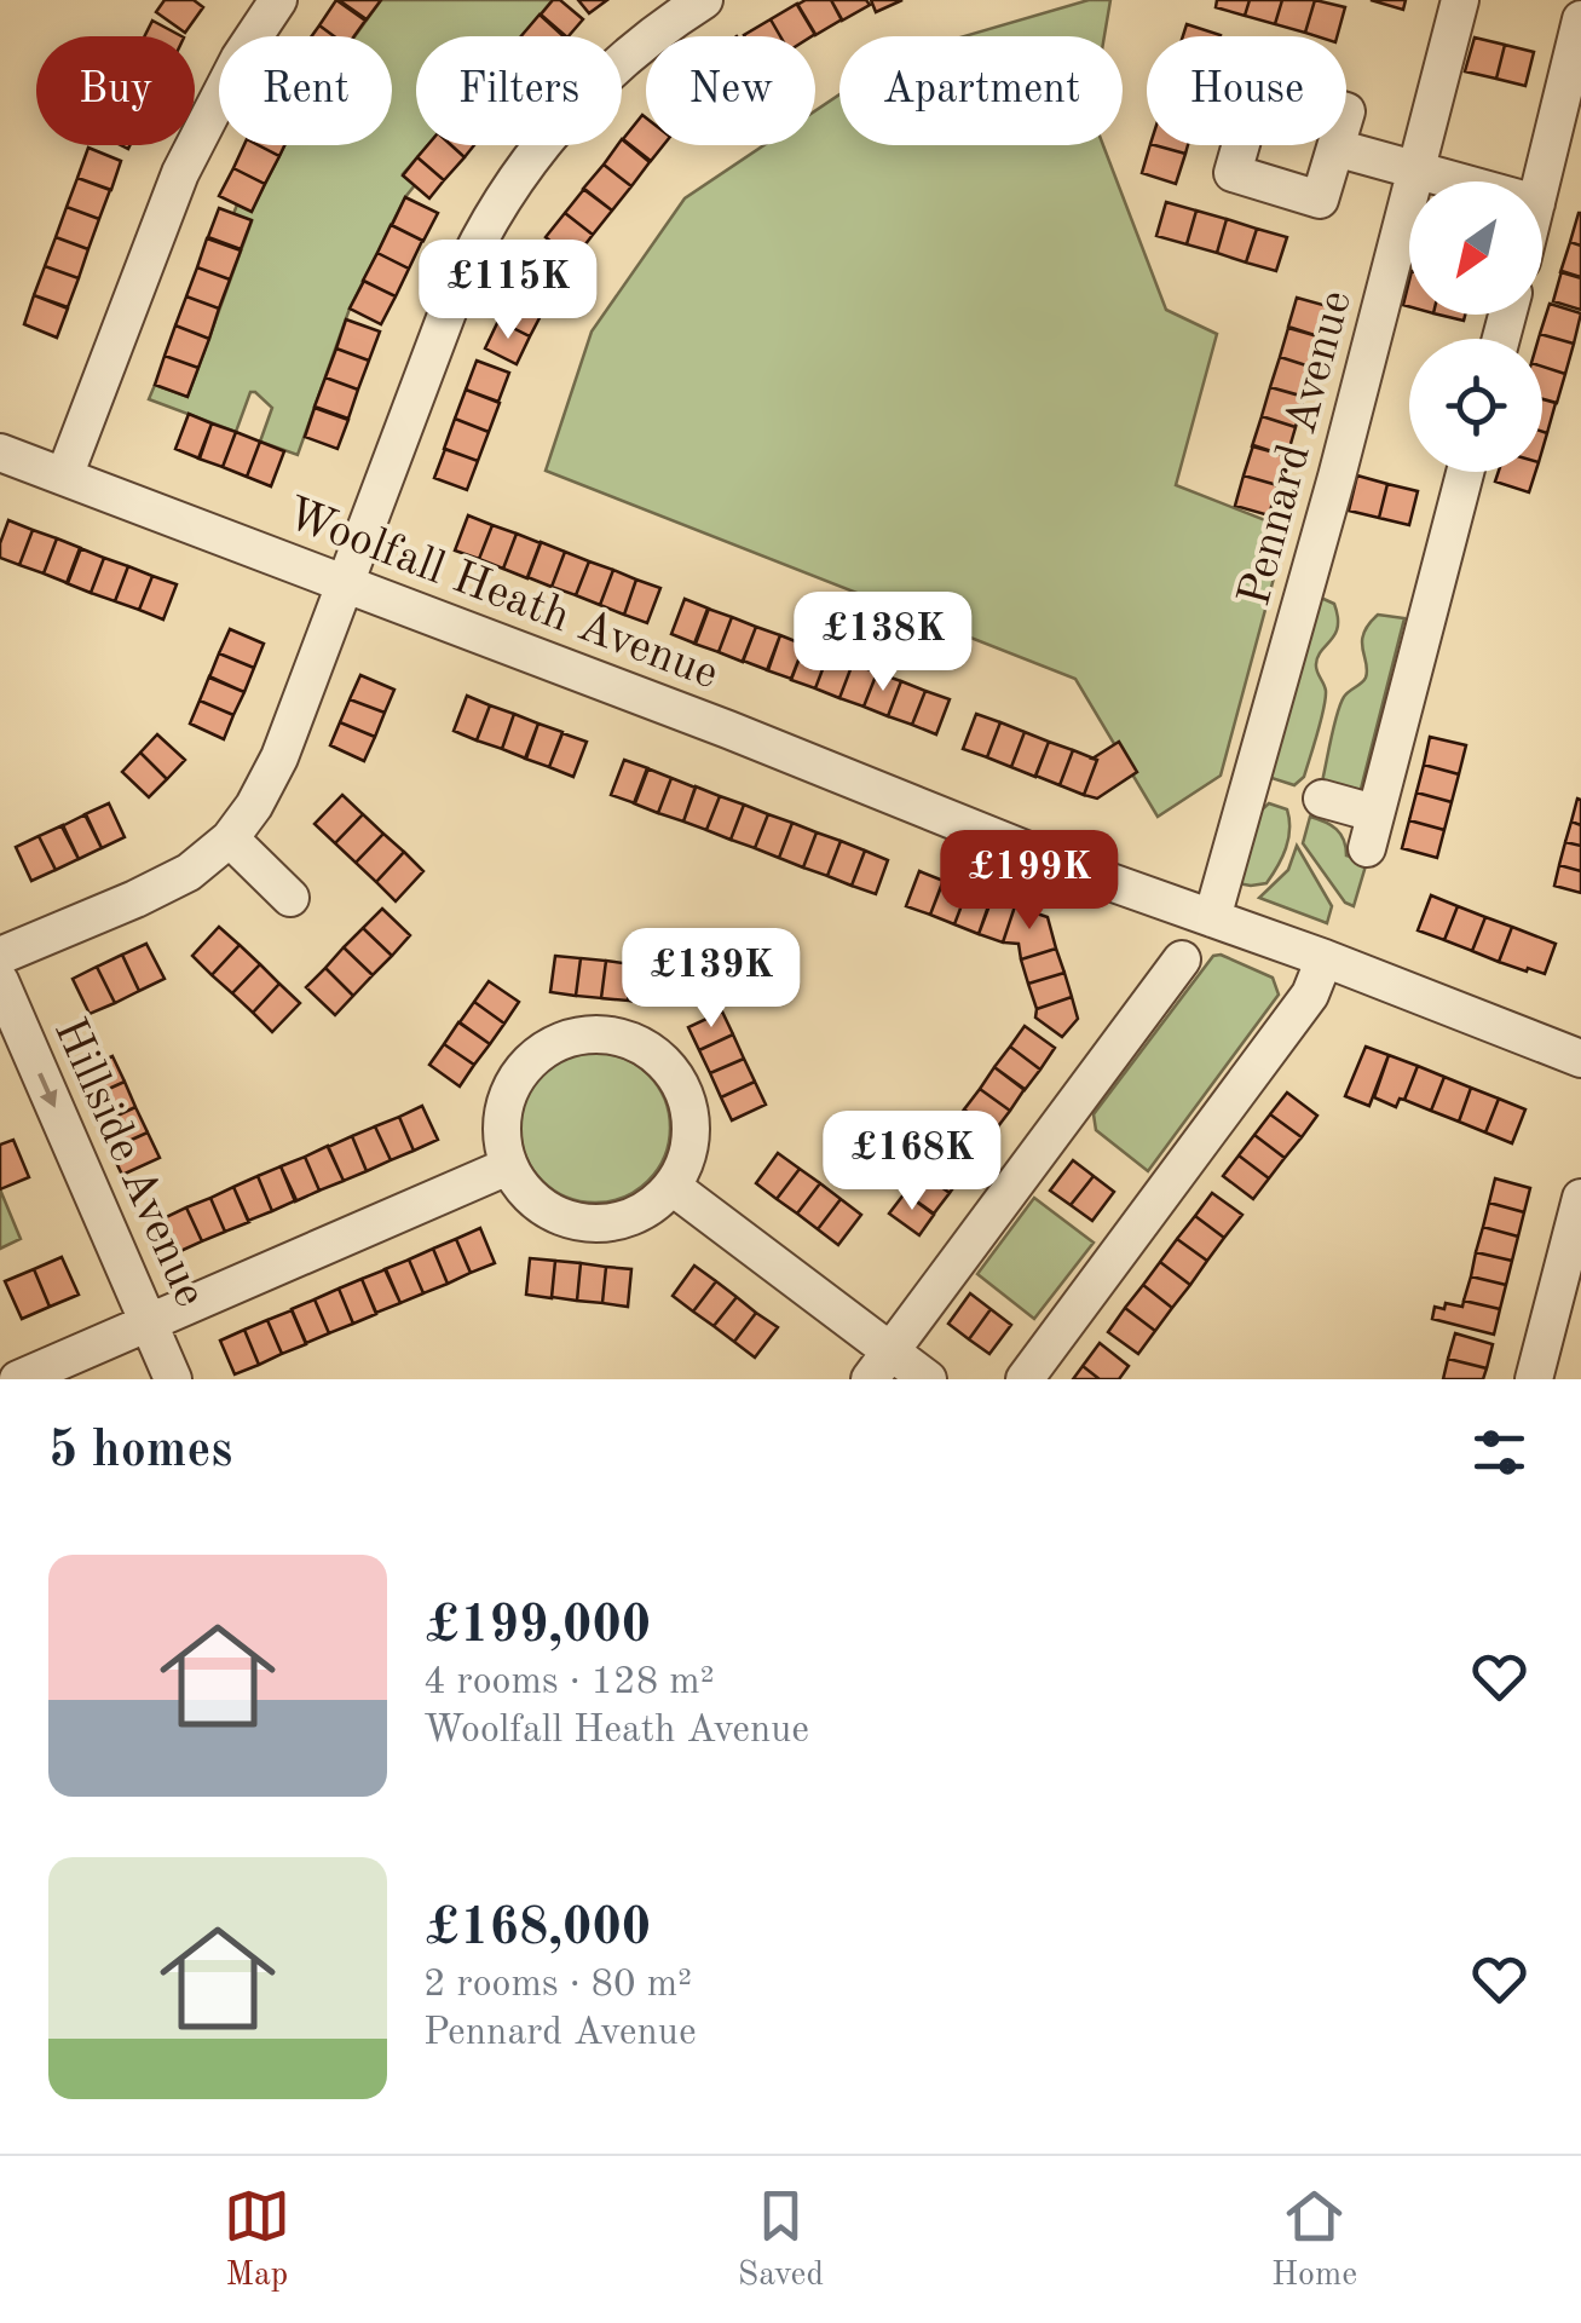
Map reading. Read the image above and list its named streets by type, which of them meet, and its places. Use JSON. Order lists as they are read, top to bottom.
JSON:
{
  "streets": {
    "street": ["Pennard Avenue", "Woolfall Heath Avenue", "Hillside Avenue"]
  },
  "crossings": [
    ["Pennard Avenue", "Woolfall Heath Avenue"]
  ],
  "one_way": ["Hillside Avenue"],
  "north": "bottom left",
  "page": {
    "chip": [
      "Buy",
      "Rent",
      "Filters",
      "New",
      "Apartment",
      "House"
    ],
    "price": [
      "£115K",
      "£138K",
      "£199K",
      "£139K",
      "£168K"
    ],
    "heading": "5 homes",
    "list": [
      {
        "name": "£199,000",
        "note": "4 rooms · 128 m² · Woolfall Heath Avenue"
      },
      {
        "name": "£168,000",
        "note": "2 rooms · 80 m² · Pennard Avenue"
      }
    ],
    "tabs": ["Map", "Saved", "Home"]
  }
}
